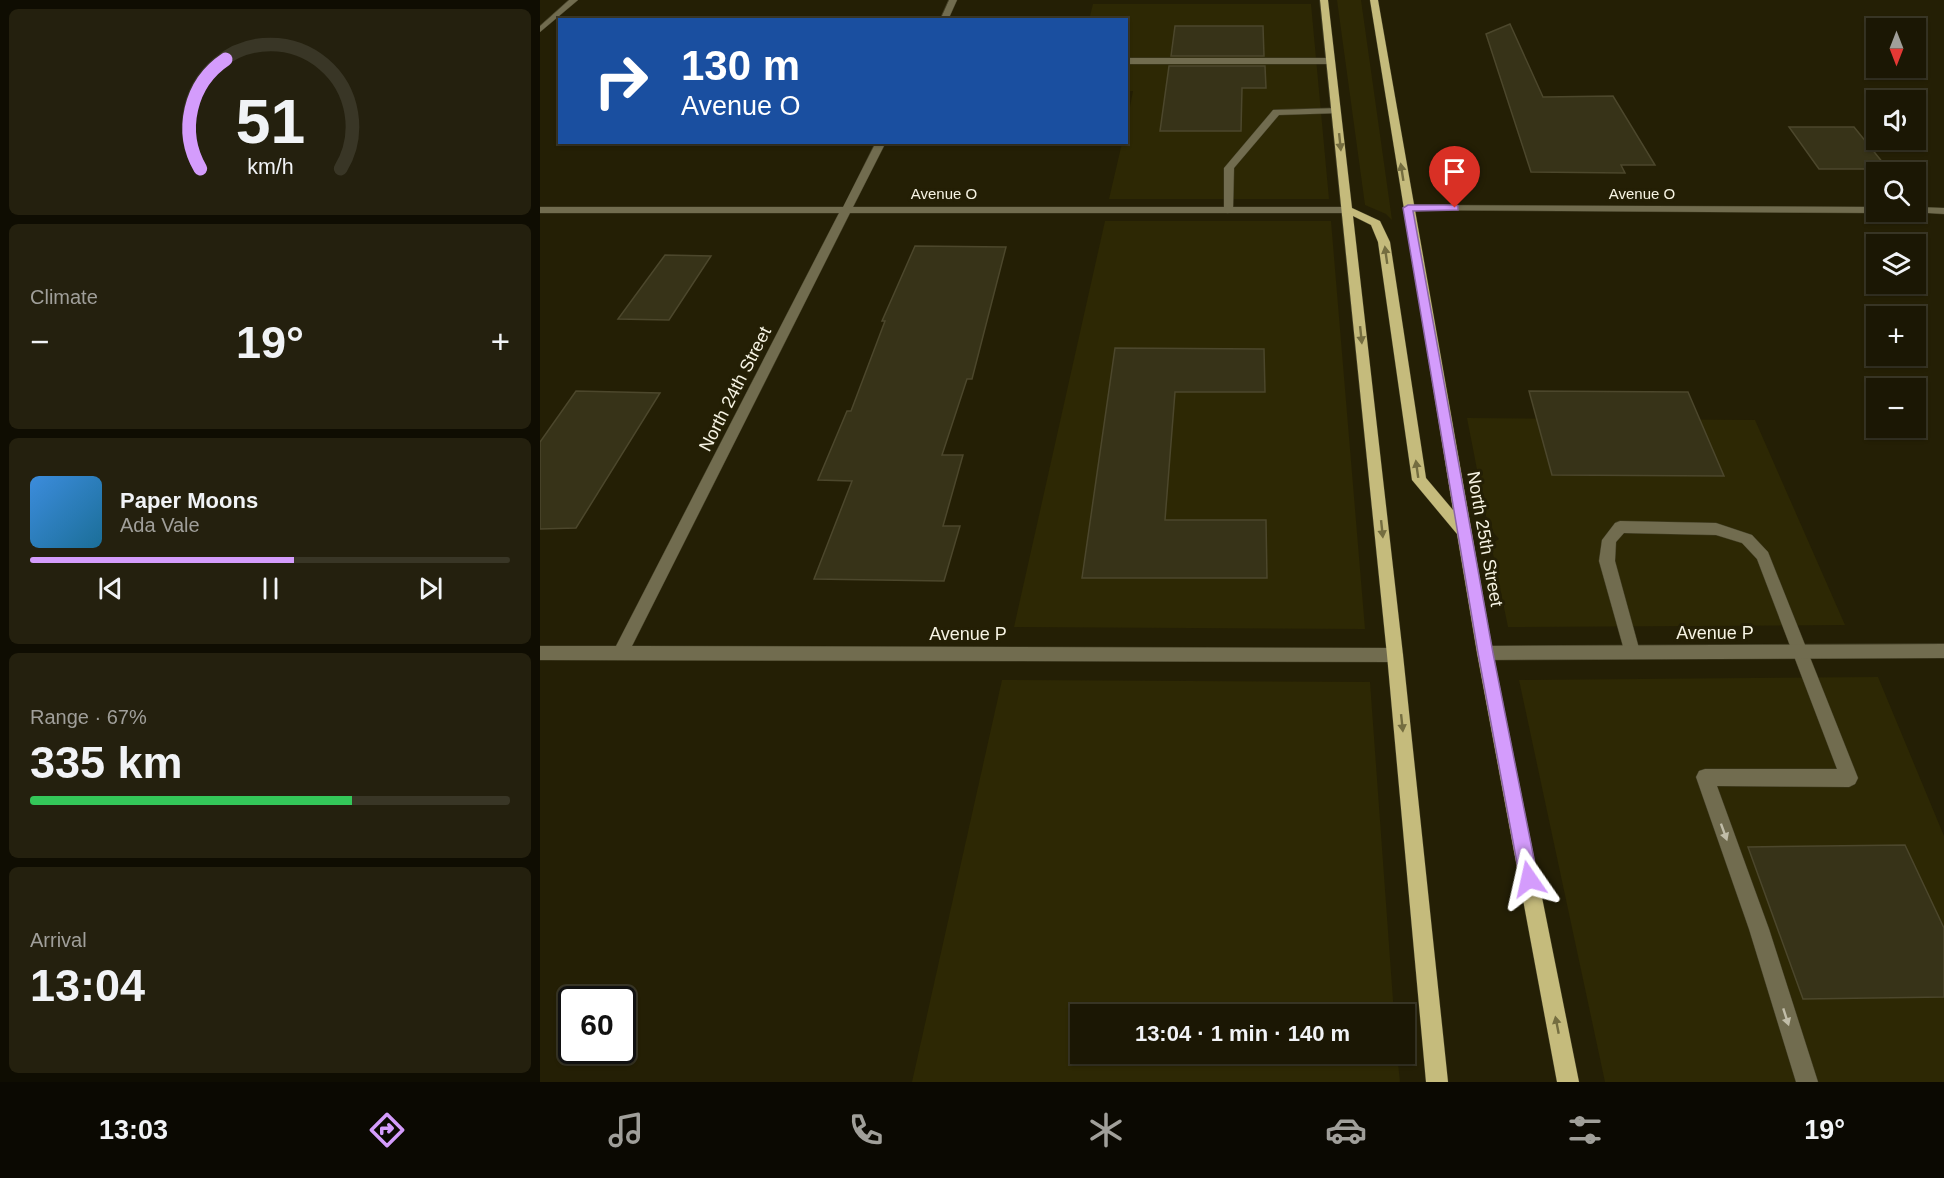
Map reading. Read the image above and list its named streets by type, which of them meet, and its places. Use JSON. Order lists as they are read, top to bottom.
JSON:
{
  "streets": {
    "main road": ["North 25th Street"],
    "street": ["Avenue O", "North 24th Street", "Avenue P"]
  },
  "crossings": [
    ["Avenue O", "North 24th Street"],
    ["Avenue O", "North 25th Street"],
    ["North 24th Street", "Avenue P"],
    ["North 25th Street", "Avenue P"]
  ],
  "north": "bottom",
  "page": {
    "map_buttons": ["+", "−"],
    "turn": ["130 m", "Avenue O"],
    "tile": [
      "Climate",
      ["Range · 67%", "335 km"],
      ["Arrival", "13:04"]
    ],
    "heat": ["−", "19°", "+"],
    "song": ["Paper Moons", "Ada Vale"],
    "limit": "60",
    "trip": "13:04 · 1 min · 140 m",
    "tabs": ["13:03", "19°"],
    "gauge": ["51", "km/h"]
  }
}
